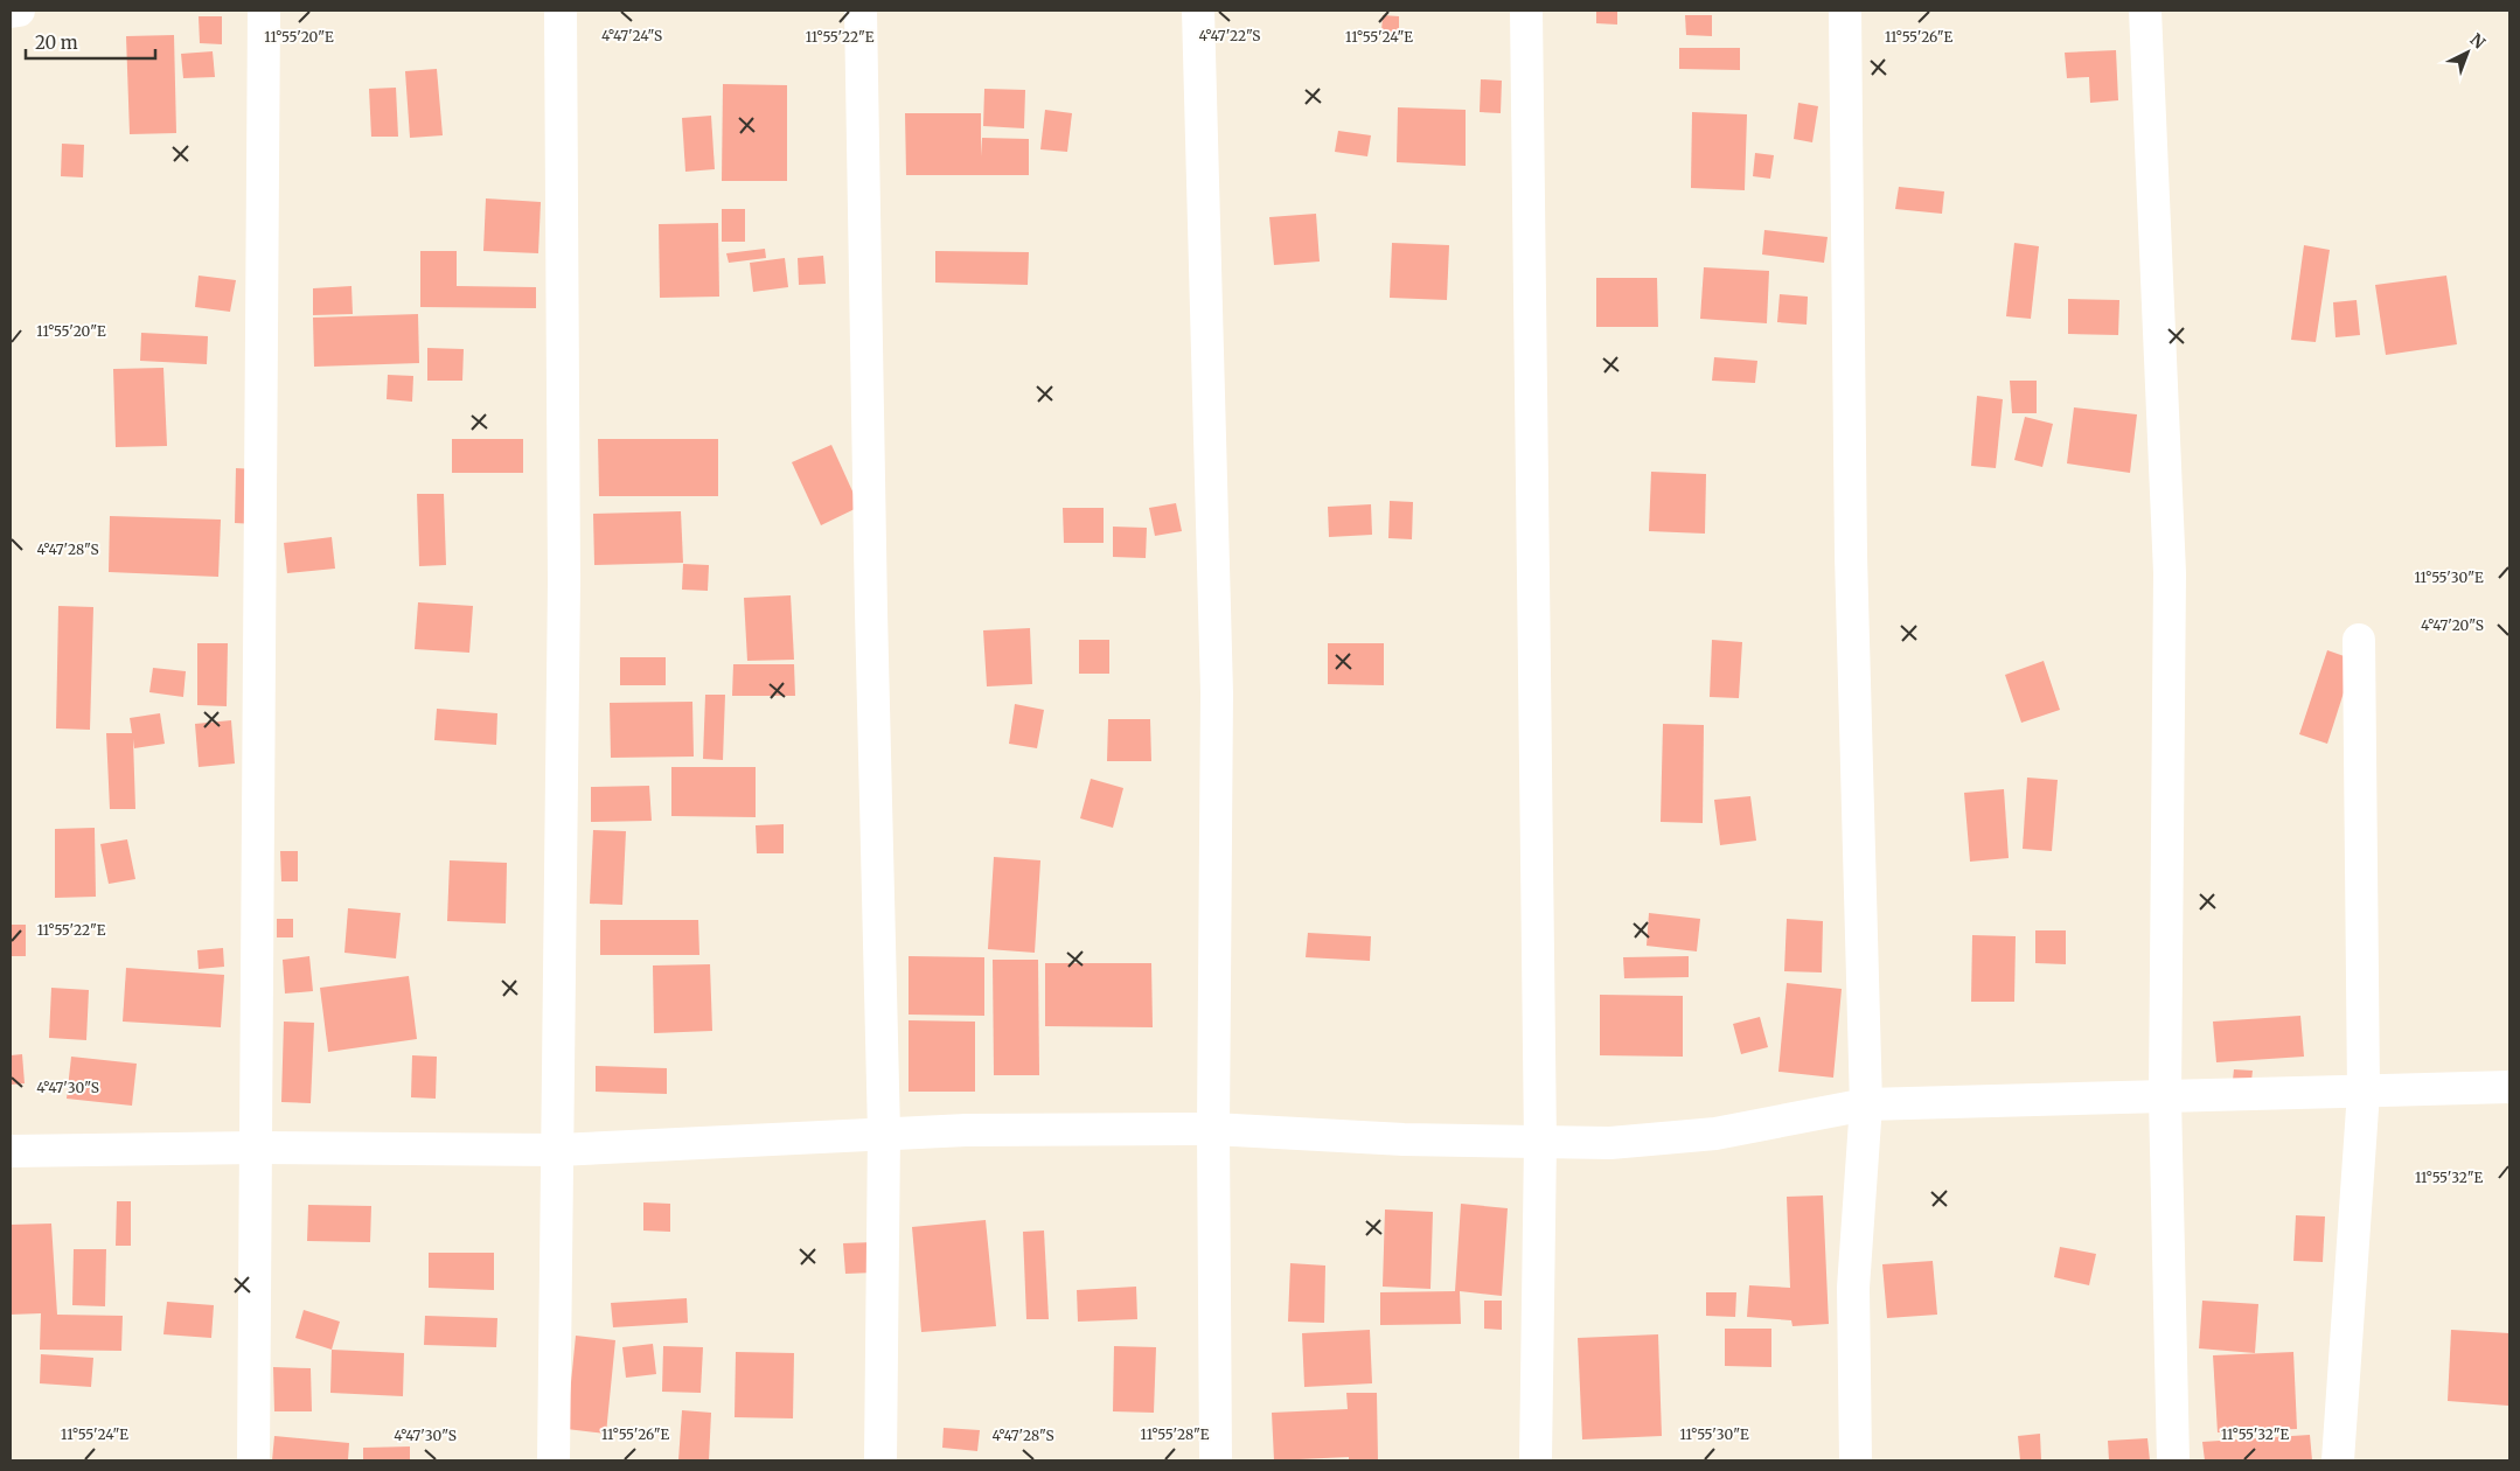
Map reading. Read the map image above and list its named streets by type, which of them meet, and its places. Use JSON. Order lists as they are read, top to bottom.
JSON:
{
  "scale_bar": "20 m",
  "north": "top right",
  "coordinates": [
    "4°47'24\"S",
    "4°47'22\"S",
    "11°55'20\"E",
    "11°55'22\"E",
    "11°55'24\"E",
    "11°55'26\"E",
    "4°47'28\"S",
    "11°55'30\"E",
    "4°47'20\"S",
    "4°47'30\"S",
    "11°55'32\"E",
    "11°55'28\"E"
  ]
}
